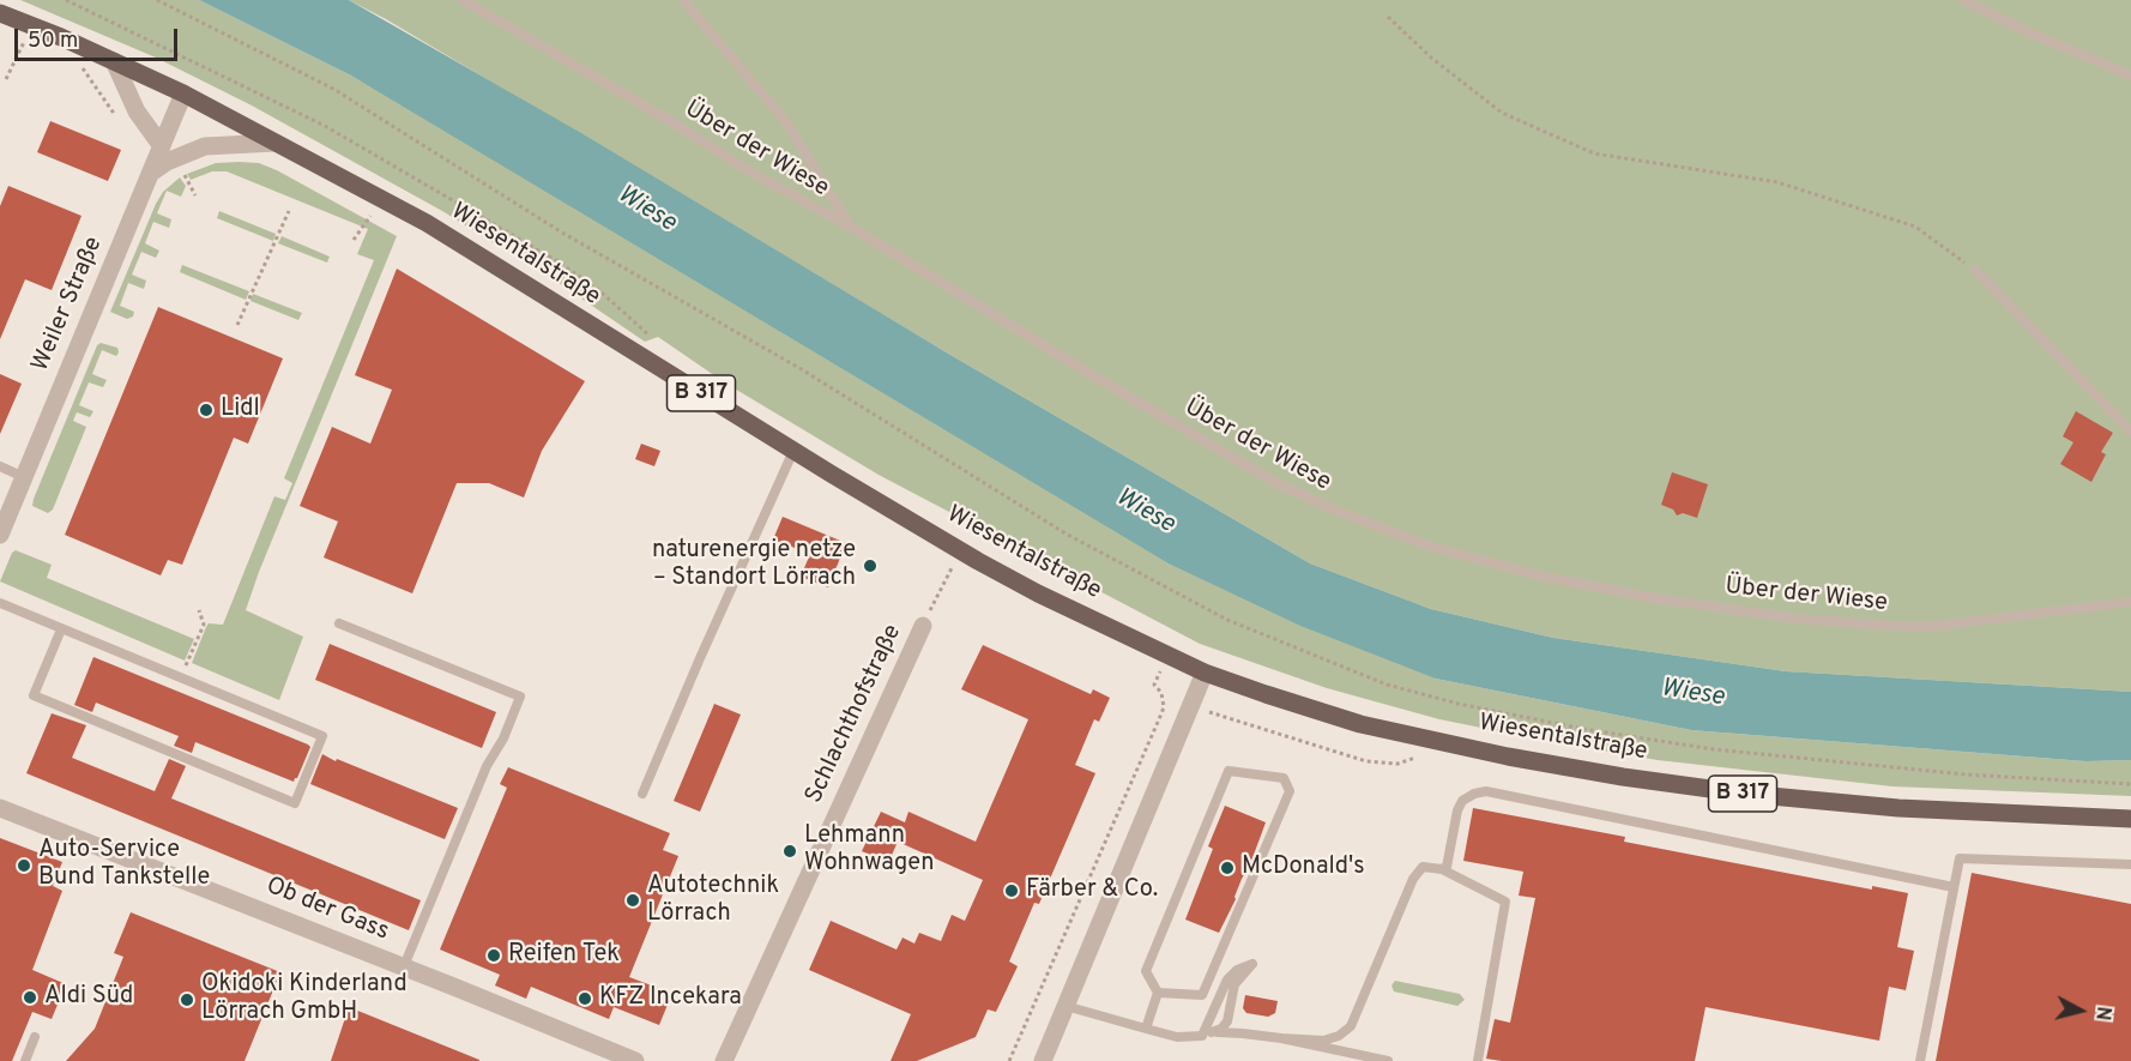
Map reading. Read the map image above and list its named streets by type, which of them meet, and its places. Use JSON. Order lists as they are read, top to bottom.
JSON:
{
  "streets": {
    "main road": ["Wiesentalstraße", "B 317"],
    "street": ["Weiler Straße", "Schlachthofstraße", "Ob der Gass"],
    "lane": ["Über der Wiese"]
  },
  "crossings": [
    ["Wiesentalstraße", "Weiler Straße"]
  ],
  "water": ["Wiese"],
  "places": [
    "Lidl",
    "naturenergie netze – Standort Lörrach",
    "Lehmann Wohnwagen",
    "Auto-Service Bund Tankstelle",
    "McDonald's",
    "Färber & Co.",
    "Autotechnik Lörrach",
    "Reifen Tek",
    "Aldi Süd",
    "KFZ Incekara",
    "Okidoki Kinderland Lörrach GmbH"
  ],
  "scale_bar": "50 m",
  "north": "right"
}
